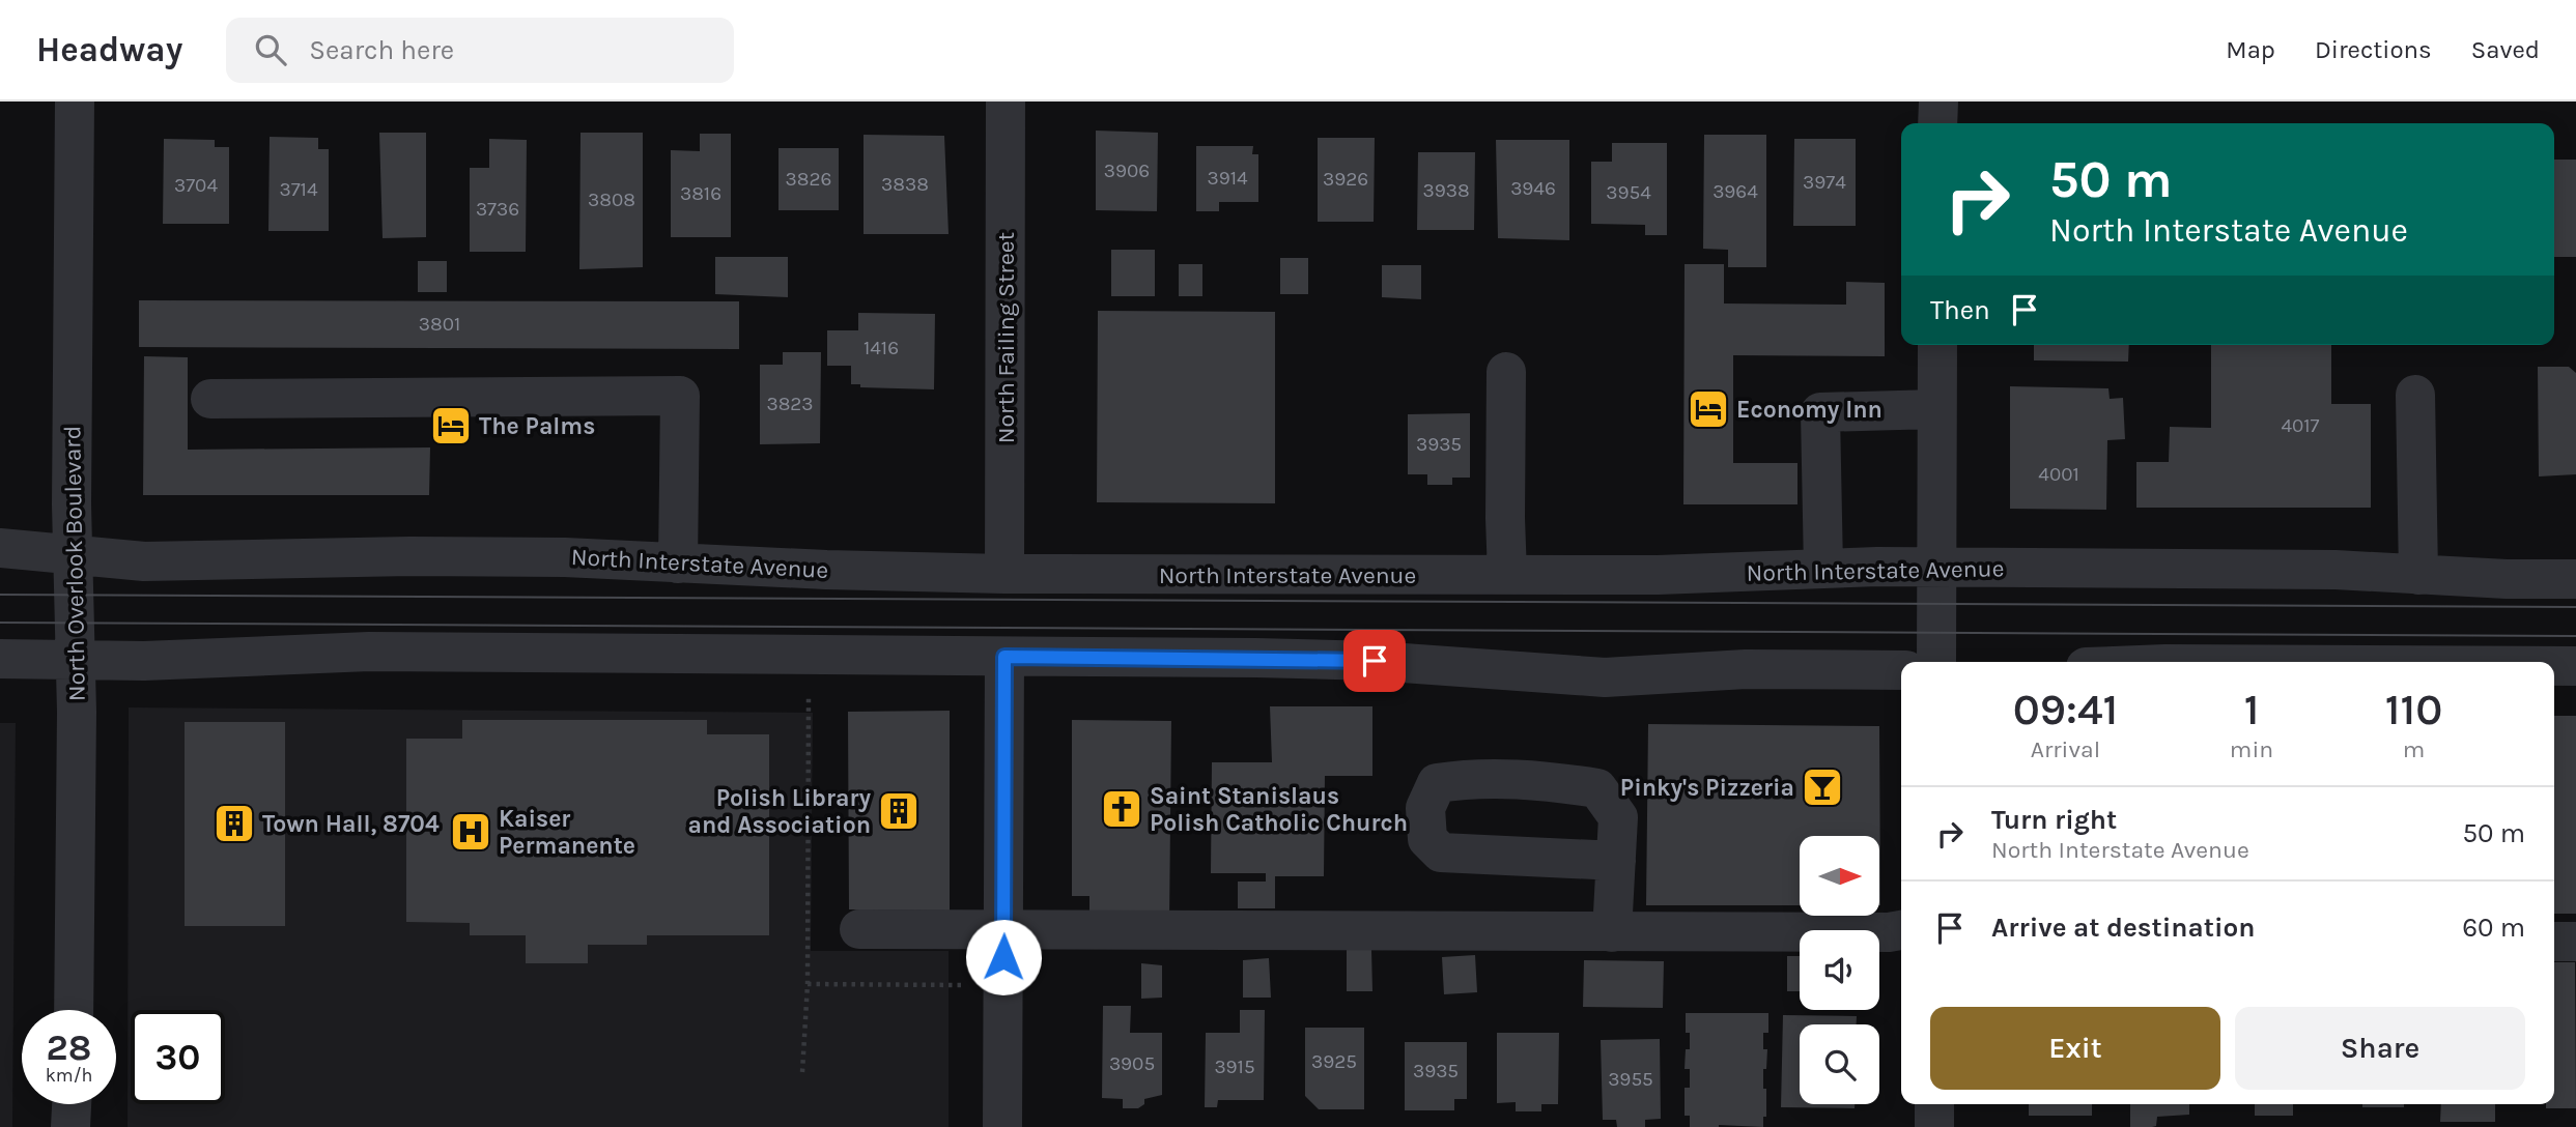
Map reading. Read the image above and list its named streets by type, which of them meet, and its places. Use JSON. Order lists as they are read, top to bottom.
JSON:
{
  "streets": {
    "street": ["North Failing Street", "North Overlook Boulevard", "North Interstate Avenue"]
  },
  "crossings": [
    ["North Failing Street", "North Interstate Avenue"],
    ["North Overlook Boulevard", "North Interstate Avenue"]
  ],
  "places": {
    "hotel": ["Economy Inn", "The Palms"],
    "bar": ["Pinky's Pizzeria"],
    "church": ["Saint Stanislaus Polish Catholic Church"],
    "building": ["Polish Library and Association", "Town Hall, 8704"],
    "hospital": ["Kaiser Permanente"]
  },
  "house_numbers": [
    "3906",
    "3914",
    "3826",
    "3926",
    "3974",
    "3838",
    "3704",
    "3946",
    "3714",
    "3938",
    "3964",
    "3954",
    "3816",
    "3808",
    "3736",
    "3801",
    "1416",
    "3823",
    "4017",
    "3935",
    "4001",
    "3925",
    "3905",
    "3915",
    "3935",
    "3955"
  ],
  "north": "right",
  "page": {
    "header": "Headway",
    "search": "Search here",
    "nav": ["Map", "Directions", "Saved"],
    "turn": ["50 m", "North Interstate Avenue"],
    "then": "Then",
    "eta": [
      "09:41",
      "Arrival",
      "1",
      "min",
      "110",
      "m"
    ],
    "list": [
      {
        "name": "Turn right",
        "note": "North Interstate Avenue",
        "value": "50 m"
      },
      {
        "name": "Arrive at destination",
        "value": "60 m"
      }
    ],
    "buttons": ["Exit", "Share"],
    "speed": "28 km/h",
    "limit": "30"
  }
}
